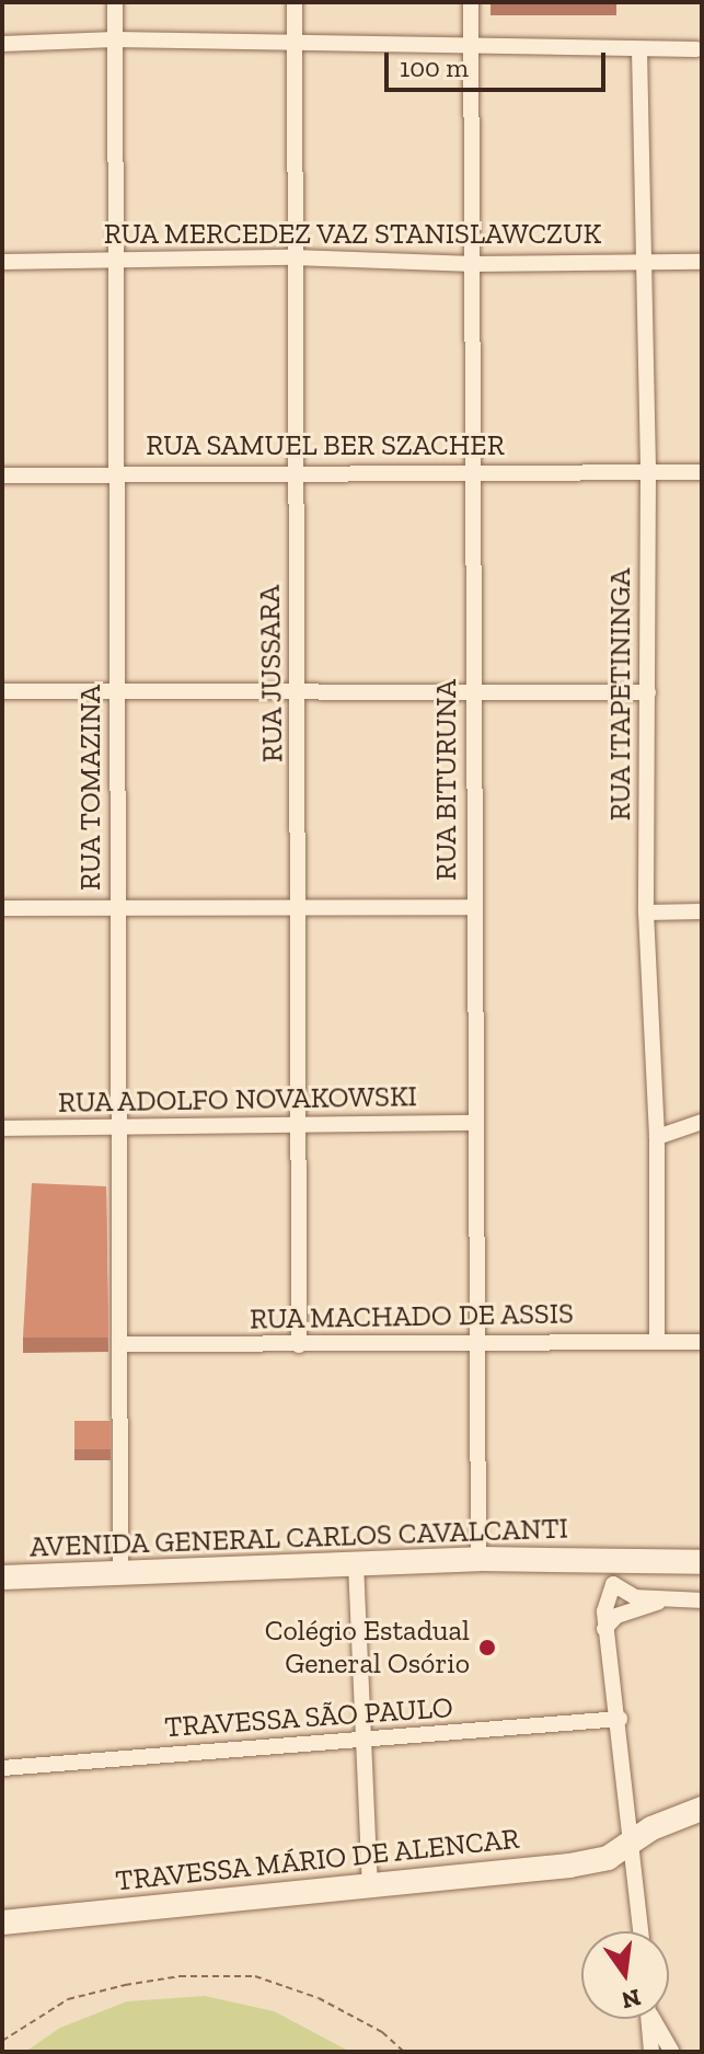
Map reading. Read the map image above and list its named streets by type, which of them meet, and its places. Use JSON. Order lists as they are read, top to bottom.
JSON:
{
  "streets": {
    "main road": ["AVENIDA GENERAL CARLOS CAVALCANTI", "TRAVESSA MÁRIO DE ALENCAR"],
    "street": [
      "RUA MERCEDEZ VAZ STANISLAWCZUK",
      "RUA SAMUEL BER SZACHER",
      "RUA JUSSARA",
      "RUA ITAPETININGA",
      "RUA BITURUNA",
      "RUA TOMAZINA",
      "RUA ADOLFO NOVAKOWSKI",
      "RUA MACHADO DE ASSIS",
      "TRAVESSA SÃO PAULO"
    ]
  },
  "crossings": [
    ["RUA MERCEDEZ VAZ STANISLAWCZUK", "RUA JUSSARA"],
    ["RUA MERCEDEZ VAZ STANISLAWCZUK", "RUA ITAPETININGA"],
    ["RUA MERCEDEZ VAZ STANISLAWCZUK", "RUA BITURUNA"],
    ["RUA MERCEDEZ VAZ STANISLAWCZUK", "RUA TOMAZINA"],
    ["RUA SAMUEL BER SZACHER", "RUA JUSSARA"],
    ["RUA SAMUEL BER SZACHER", "RUA ITAPETININGA"],
    ["RUA SAMUEL BER SZACHER", "RUA BITURUNA"],
    ["RUA SAMUEL BER SZACHER", "RUA TOMAZINA"],
    ["RUA JUSSARA", "RUA ADOLFO NOVAKOWSKI"],
    ["RUA JUSSARA", "RUA MACHADO DE ASSIS"],
    ["RUA ITAPETININGA", "RUA MACHADO DE ASSIS"],
    ["RUA BITURUNA", "RUA ADOLFO NOVAKOWSKI"],
    ["RUA BITURUNA", "RUA MACHADO DE ASSIS"],
    ["RUA BITURUNA", "AVENIDA GENERAL CARLOS CAVALCANTI"],
    ["RUA TOMAZINA", "RUA ADOLFO NOVAKOWSKI"],
    ["RUA TOMAZINA", "RUA MACHADO DE ASSIS"],
    ["RUA TOMAZINA", "AVENIDA GENERAL CARLOS CAVALCANTI"]
  ],
  "places": ["Colégio Estadual General Osório"],
  "scale_bar": "100 m",
  "north": "bottom"
}
